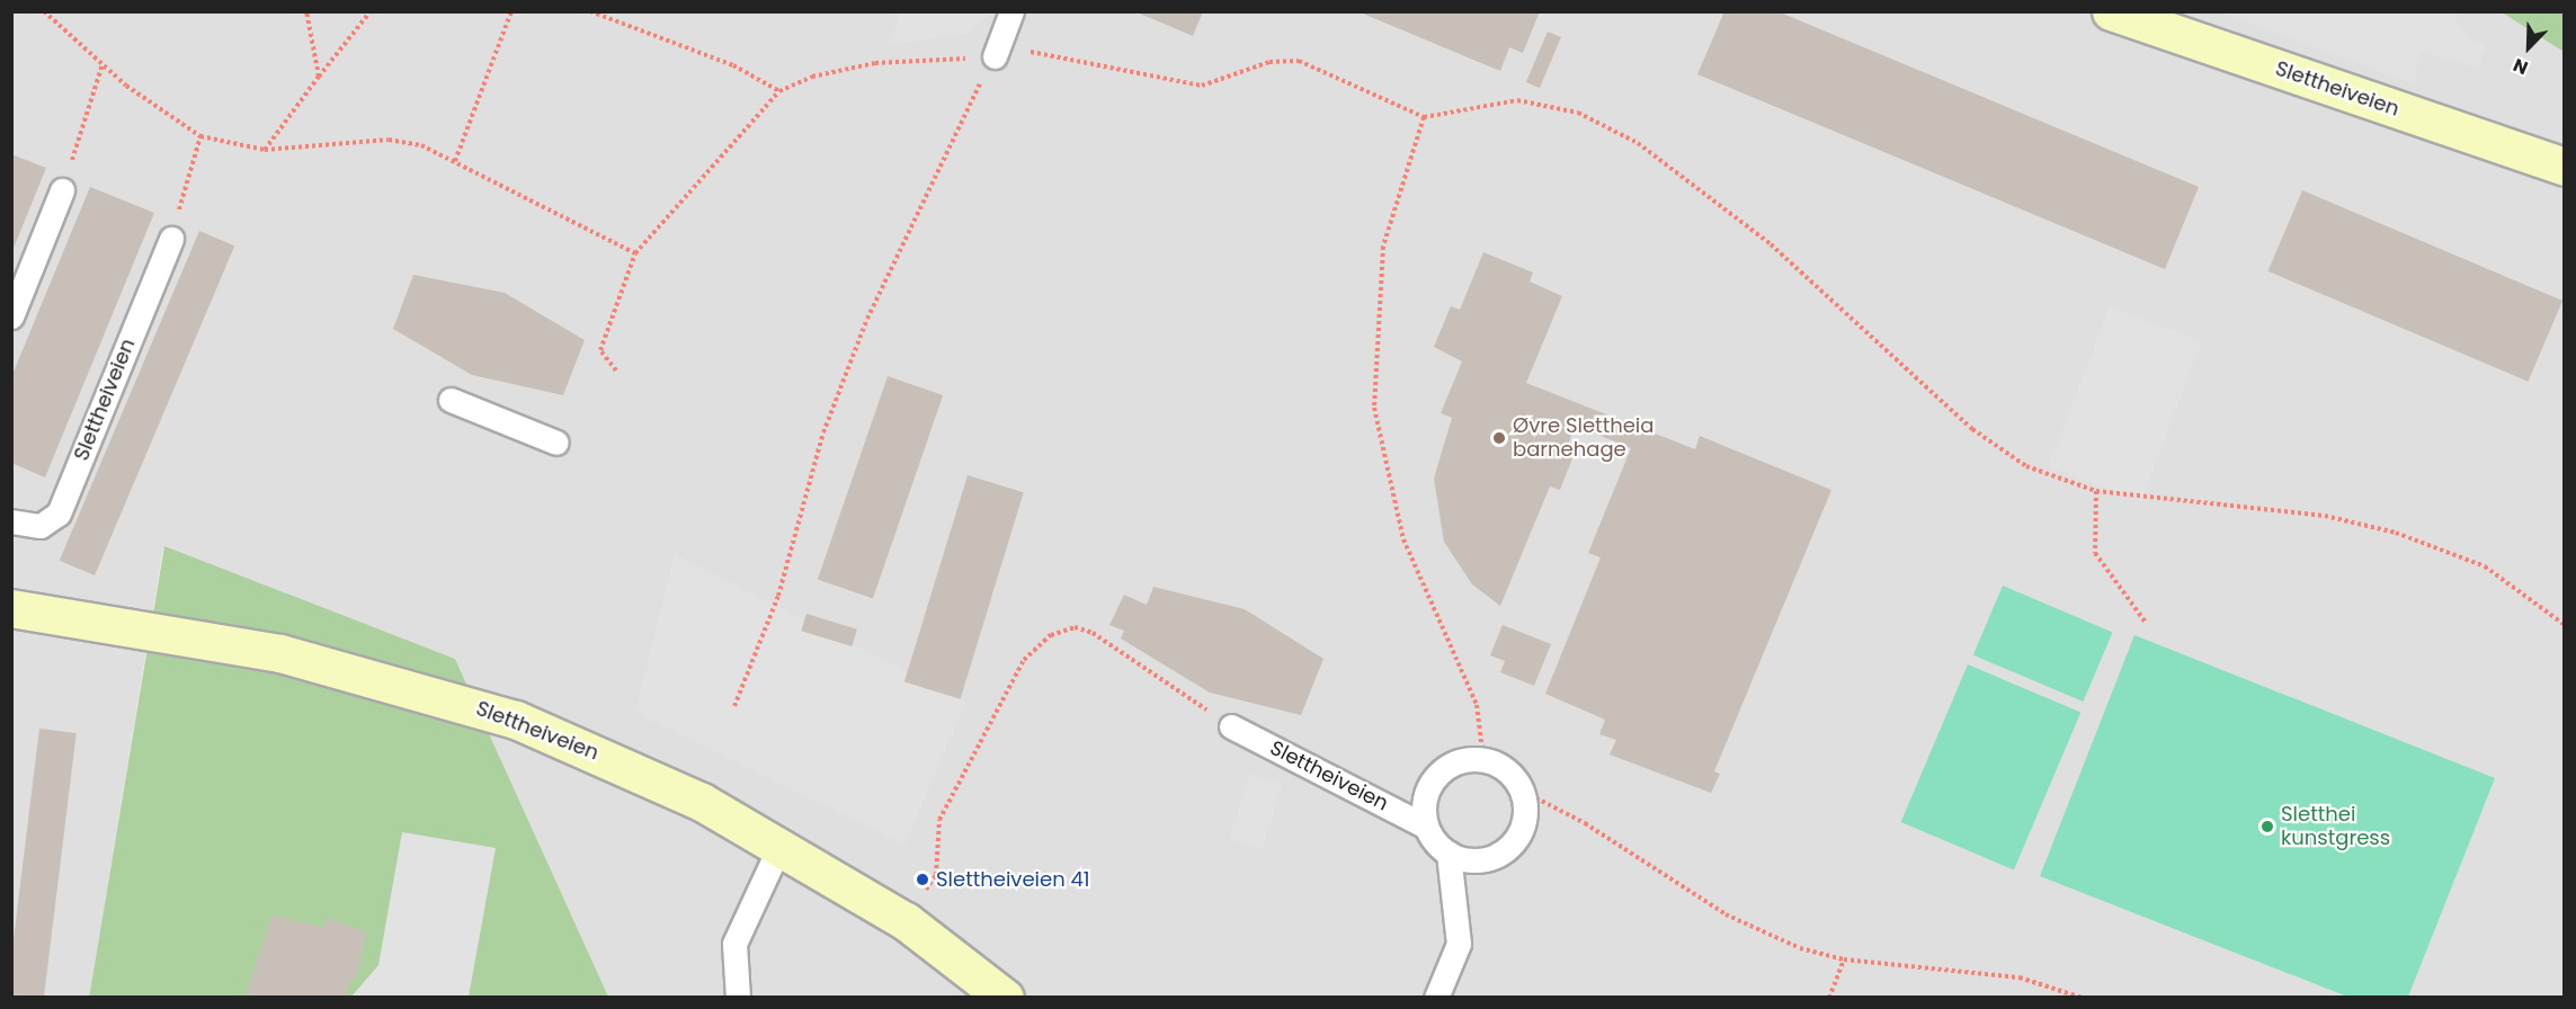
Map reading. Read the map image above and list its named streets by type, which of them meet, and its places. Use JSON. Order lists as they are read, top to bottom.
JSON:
{
  "streets": {
    "street": ["Slettheiveien"]
  },
  "places": ["Øvre Slettheia barnehage", "Sletthei kunstgress", "Slettheiveien 41"],
  "north": "bottom left"
}
